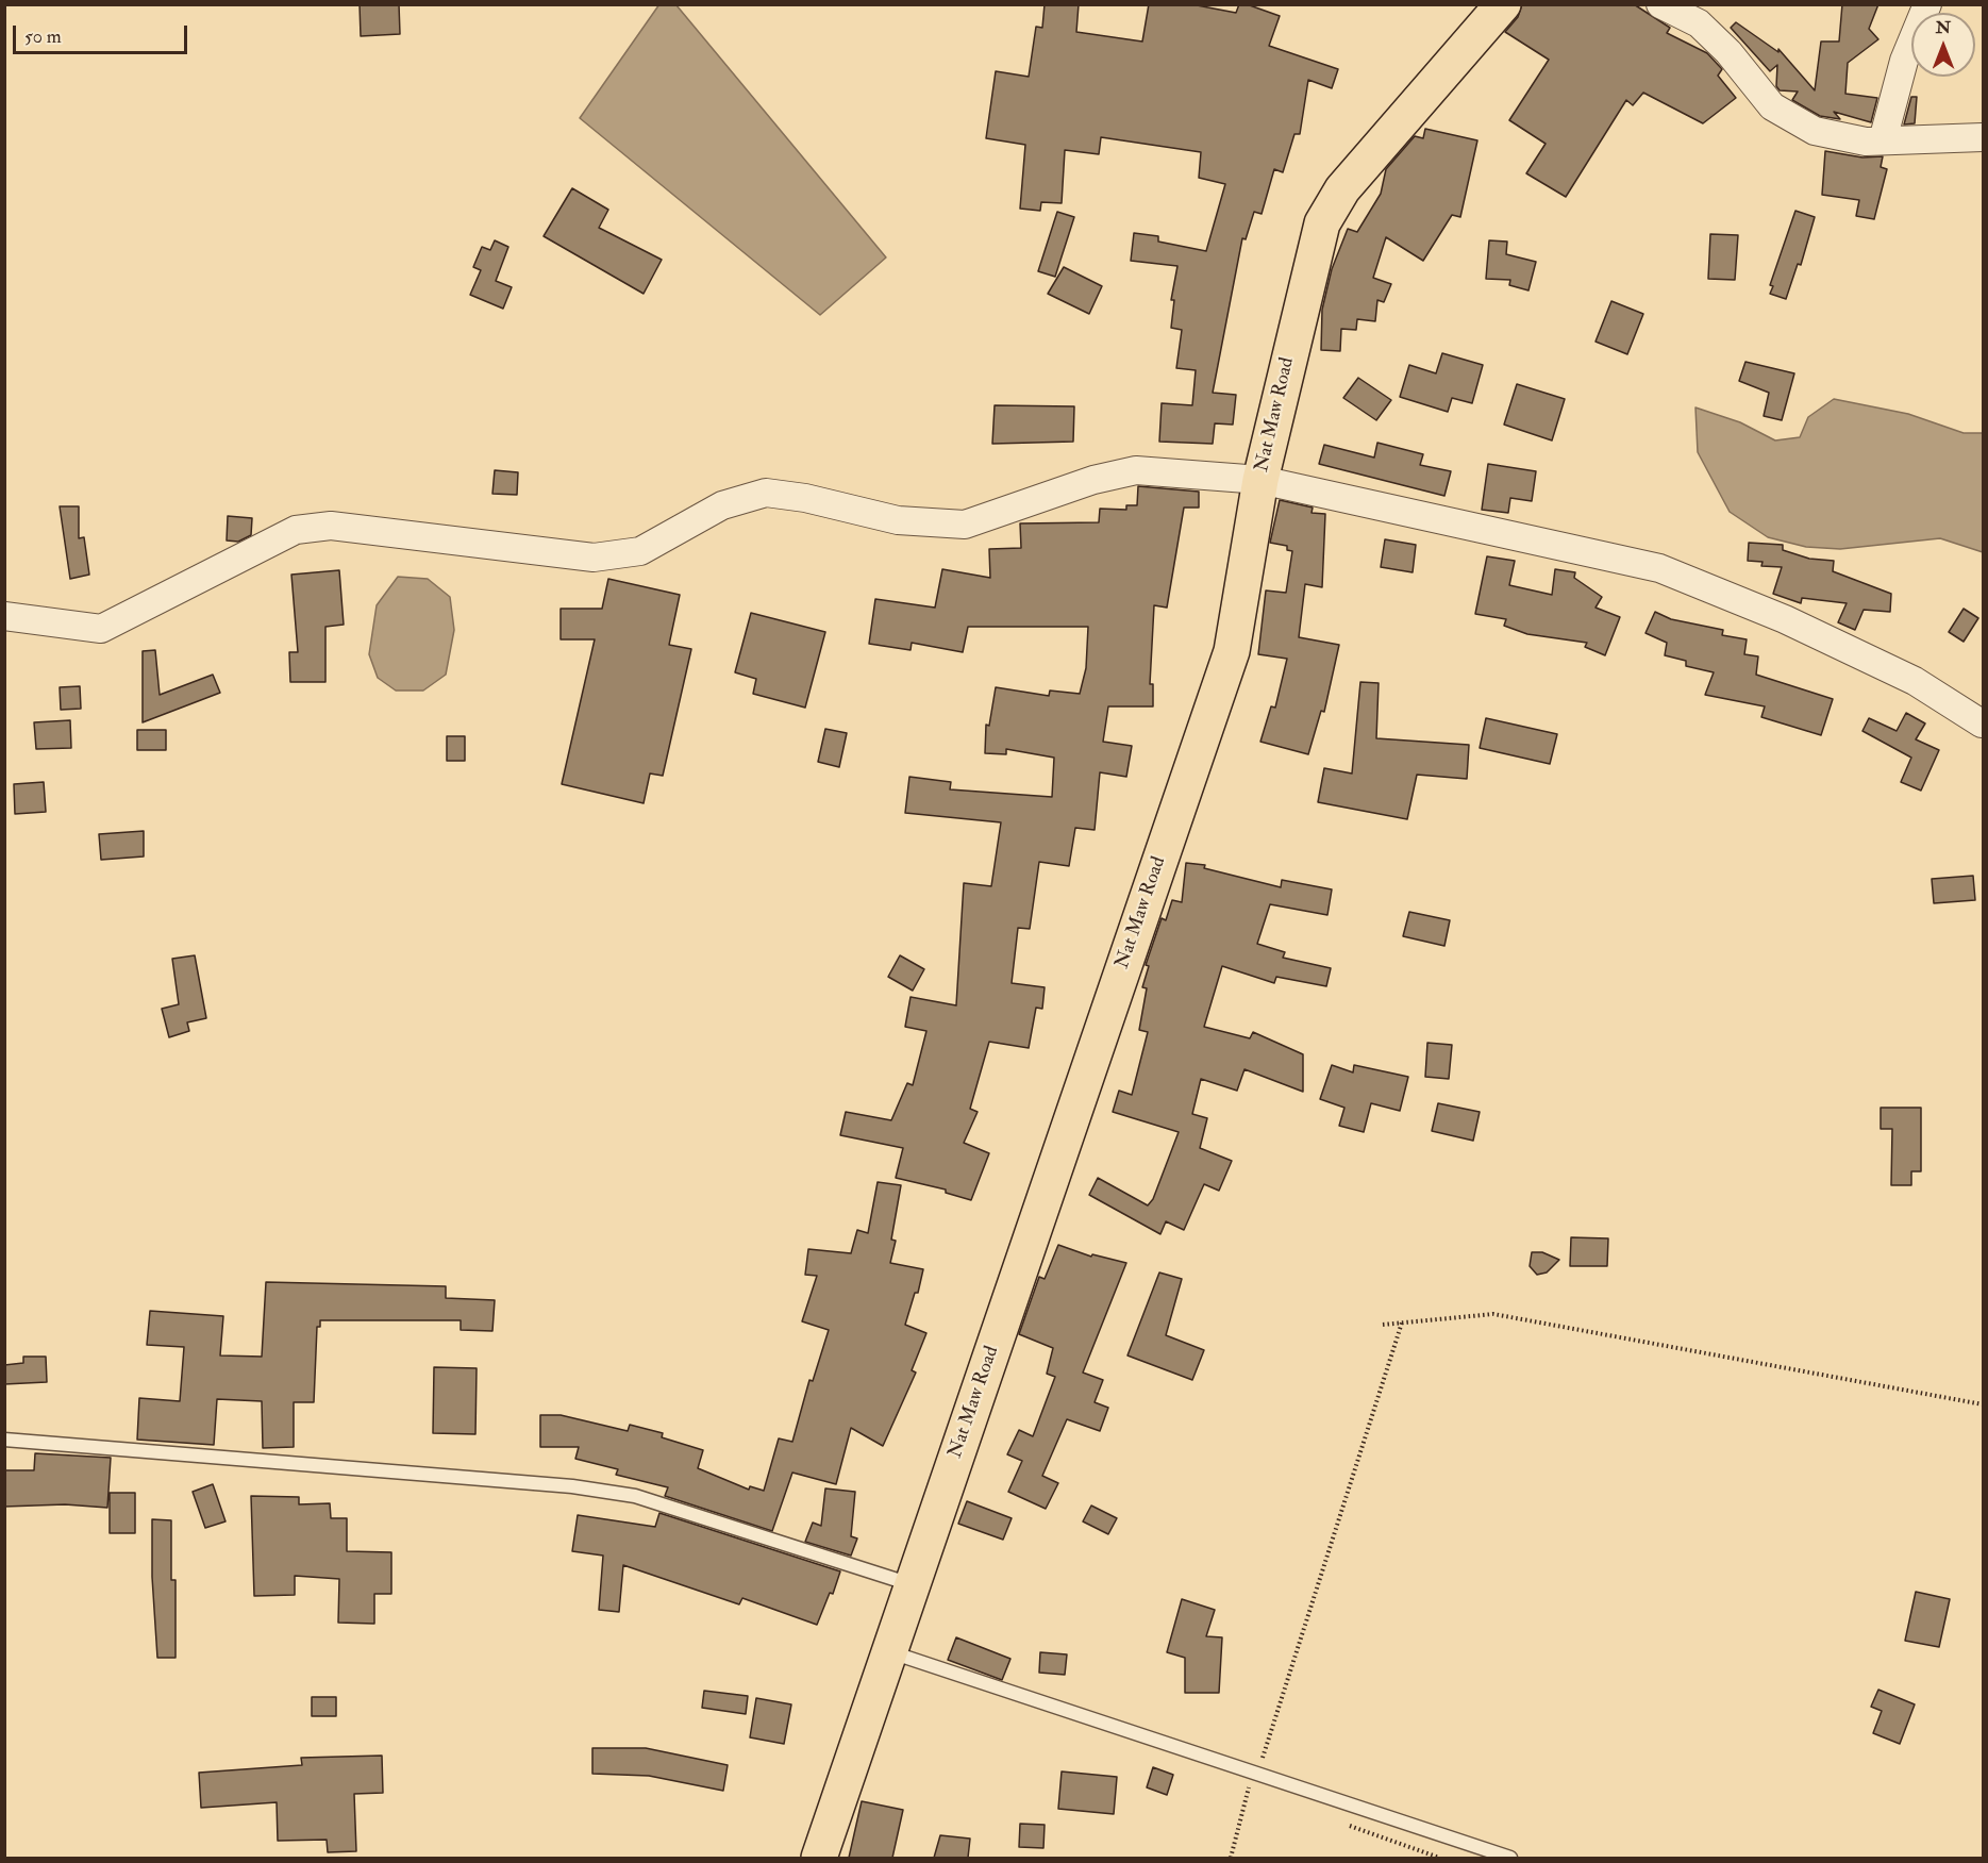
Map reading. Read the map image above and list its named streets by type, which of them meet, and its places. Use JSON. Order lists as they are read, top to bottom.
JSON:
{
  "streets": {
    "main road": ["Nat Maw Road"]
  },
  "scale_bar": "50 m",
  "north": "top"
}
